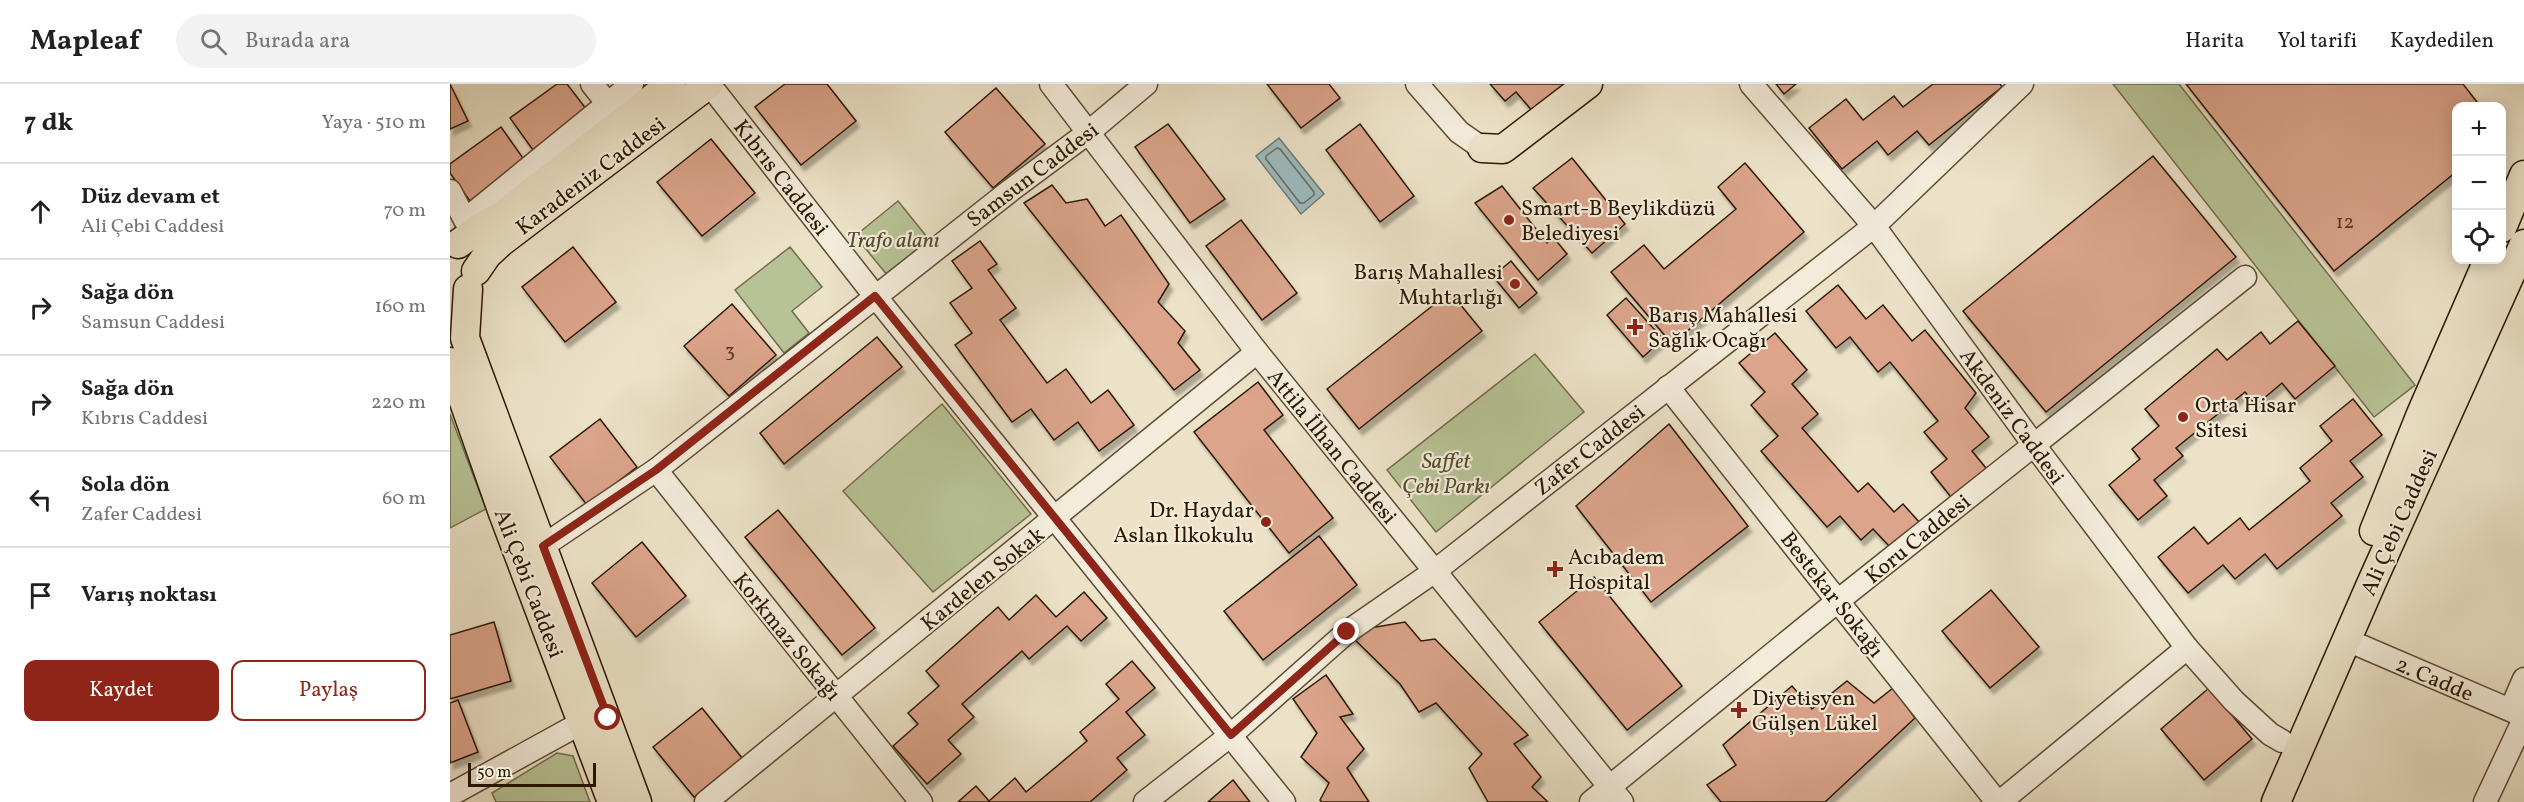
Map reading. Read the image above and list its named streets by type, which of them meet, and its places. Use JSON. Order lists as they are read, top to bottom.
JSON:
{
  "streets": {
    "main road": ["Karadeniz Caddesi", "Ali Çebi Caddesi"],
    "street": [
      "Samsun Caddesi",
      "Kıbrıs Caddesi",
      "Akdeniz Caddesi",
      "Attila İlhan Caddesi",
      "Zafer Caddesi",
      "Koru Caddesi",
      "Kardelen Sokak",
      "Bestekar Sokağı",
      "Korkmaz Sokağı",
      "2. Cadde"
    ]
  },
  "crossings": [
    ["Samsun Caddesi", "Kıbrıs Caddesi"],
    ["Samsun Caddesi", "Attila İlhan Caddesi"],
    ["Samsun Caddesi", "Ali Çebi Caddesi"],
    ["Samsun Caddesi", "Korkmaz Sokağı"],
    ["Karadeniz Caddesi", "Kıbrıs Caddesi"],
    ["Karadeniz Caddesi", "Ali Çebi Caddesi"],
    ["Kıbrıs Caddesi", "Zafer Caddesi"],
    ["Kıbrıs Caddesi", "Kardelen Sokak"],
    ["Akdeniz Caddesi", "Zafer Caddesi"],
    ["Akdeniz Caddesi", "Ali Çebi Caddesi"],
    ["Akdeniz Caddesi", "Koru Caddesi"],
    ["Attila İlhan Caddesi", "Zafer Caddesi"],
    ["Attila İlhan Caddesi", "Koru Caddesi"],
    ["Attila İlhan Caddesi", "Kardelen Sokak"],
    ["Zafer Caddesi", "Bestekar Sokağı"],
    ["Ali Çebi Caddesi", "2. Cadde"],
    ["Koru Caddesi", "Bestekar Sokağı"],
    ["Kardelen Sokak", "Korkmaz Sokağı"]
  ],
  "parks": ["Trafo alanı", "Saffet Çebi Parkı"],
  "places": {
    "other": [
      "Smart-B Beylikdüzü Belediyesi",
      "Barış Mahallesi Muhtarlığı",
      "Orta Hisar Sitesi",
      "Dr. Haydar Aslan İlkokulu"
    ],
    "health": ["Barış Mahallesi Sağlık Ocağı", "Acıbadem Hospital", "Diyetisyen Gülşen Lükel"]
  },
  "house_numbers": ["12", "3"],
  "scale_bar": "50 m",
  "page": {
    "header": "Mapleaf",
    "search": "Burada ara",
    "nav": ["Harita", "Yol tarifi", "Kaydedilen"],
    "heading": ["7 dk", "Yaya · 510 m"],
    "map_buttons": ["+", "−"],
    "list": [
      ["Düz devam et", "Ali Çebi Caddesi", "70 m"],
      ["Sağa dön", "Samsun Caddesi", "160 m"],
      ["Sağa dön", "Kıbrıs Caddesi", "220 m"],
      ["Sola dön", "Zafer Caddesi", "60 m"],
      "Varış noktası"
    ],
    "buttons": ["Kaydet", "Paylaş"],
    "scale": "50 m"
  }
}
